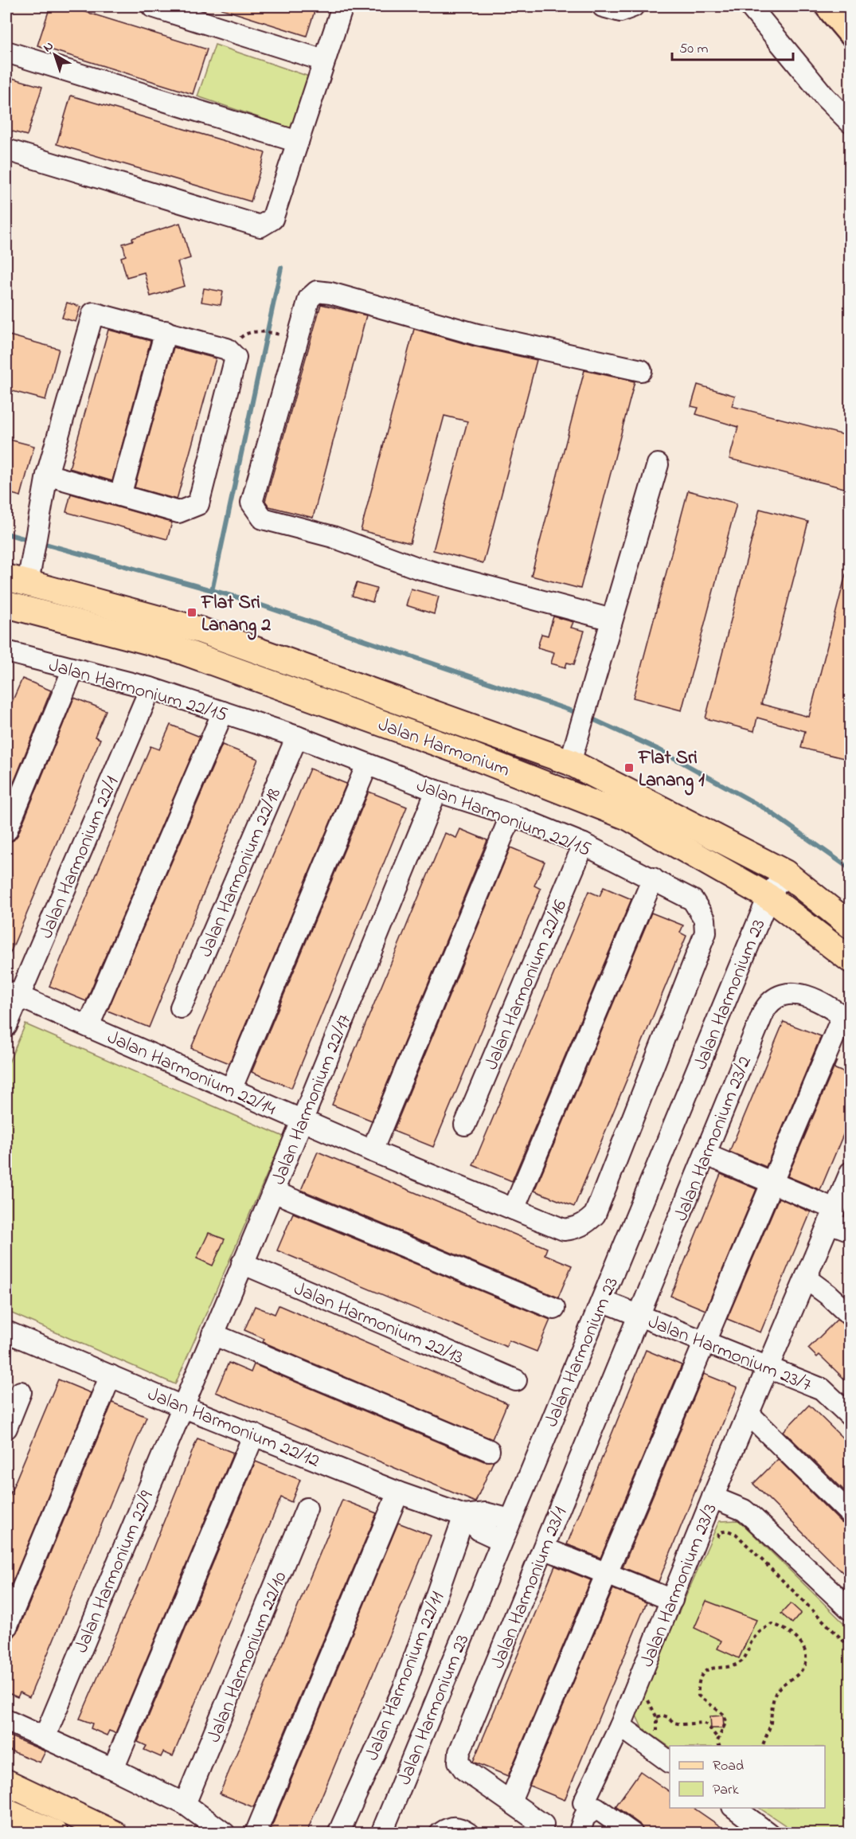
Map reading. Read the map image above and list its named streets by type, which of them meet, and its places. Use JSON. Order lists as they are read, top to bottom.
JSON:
{
  "streets": {
    "main road": ["Jalan Harmonium"],
    "street": [
      "Jalan Harmonium 22/15",
      "Jalan Harmonium 22/1",
      "Jalan Harmonium 22/18",
      "Jalan Harmonium 22/16",
      "Jalan Harmonium 23",
      "Jalan Harmonium 22/14",
      "Jalan Harmonium 22/17",
      "Jalan Harmonium 23/2",
      "Jalan Harmonium 22/13",
      "Jalan Harmonium 23/7",
      "Jalan Harmonium 22/12",
      "Jalan Harmonium 22/9",
      "Jalan Harmonium 23/3",
      "Jalan Harmonium 23/1",
      "Jalan Harmonium 22/10",
      "Jalan Harmonium 22/11"
    ]
  },
  "crossings": [
    ["Jalan Harmonium 22/15", "Jalan Harmonium 22/1"],
    ["Jalan Harmonium 22/15", "Jalan Harmonium 22/18"],
    ["Jalan Harmonium 22/15", "Jalan Harmonium 22/16"],
    ["Jalan Harmonium 22/15", "Jalan Harmonium 22/14"],
    ["Jalan Harmonium 22/15", "Jalan Harmonium 22/17"],
    ["Jalan Harmonium", "Jalan Harmonium 23"],
    ["Jalan Harmonium 22/1", "Jalan Harmonium 22/14"],
    ["Jalan Harmonium 23", "Jalan Harmonium 23/7"],
    ["Jalan Harmonium 23", "Jalan Harmonium 22/12"],
    ["Jalan Harmonium 22/14", "Jalan Harmonium 22/17"],
    ["Jalan Harmonium 22/17", "Jalan Harmonium 22/13"],
    ["Jalan Harmonium 22/17", "Jalan Harmonium 22/12"],
    ["Jalan Harmonium 22/17", "Jalan Harmonium 22/9"],
    ["Jalan Harmonium 23/2", "Jalan Harmonium 23/7"],
    ["Jalan Harmonium 23/2", "Jalan Harmonium 23/1"],
    ["Jalan Harmonium 23/7", "Jalan Harmonium 23/3"],
    ["Jalan Harmonium 23/7", "Jalan Harmonium 23/1"],
    ["Jalan Harmonium 22/12", "Jalan Harmonium 22/9"],
    ["Jalan Harmonium 22/12", "Jalan Harmonium 22/11"]
  ],
  "places": {
    "transit": ["Flat Sri Lanang 2", "Flat Sri Lanang 1"]
  },
  "legend": ["Road", "Park"],
  "scale_bar": "50 m",
  "north": "top left"
}
